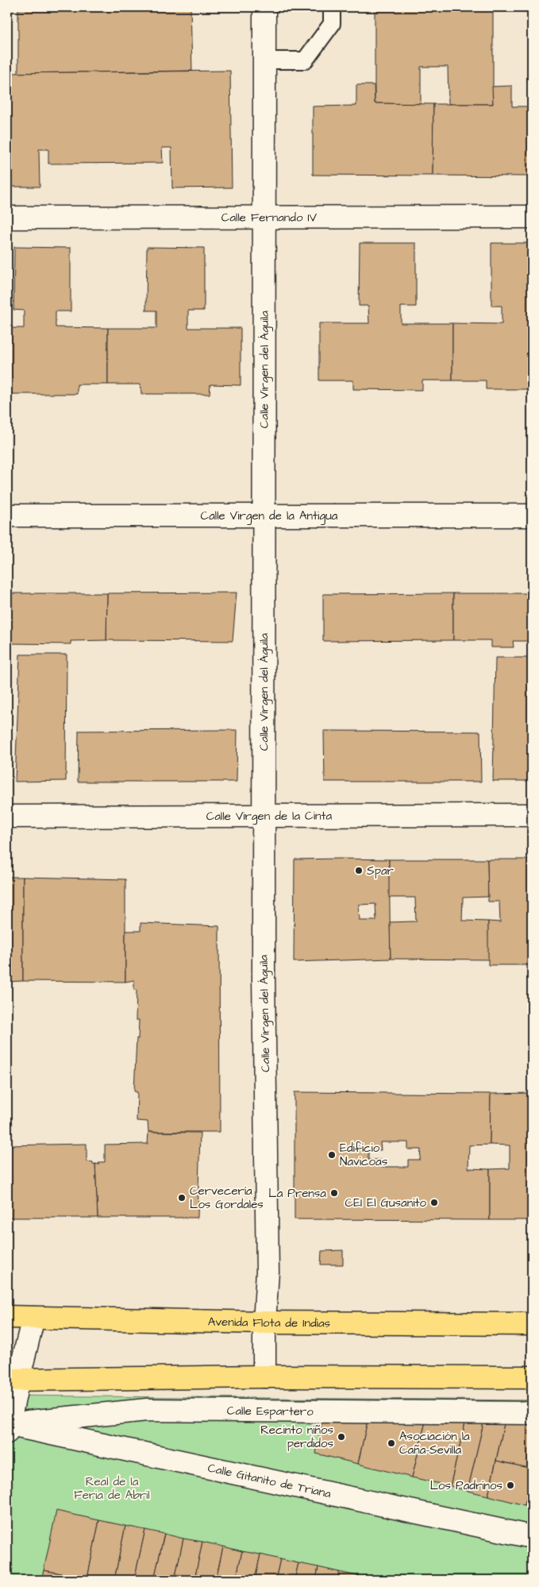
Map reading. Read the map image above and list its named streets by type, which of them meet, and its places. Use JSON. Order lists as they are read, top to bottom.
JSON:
{
  "streets": {
    "main road": ["Avenida Flota de Indias"],
    "street": [
      "Calle Fernando IV",
      "Calle Virgen del Águila",
      "Calle Virgen de la Antigua",
      "Calle Virgen de la Cinta",
      "Calle Espartero",
      "Calle Gitanito de Triana"
    ]
  },
  "crossings": [
    ["Calle Fernando IV", "Calle Virgen del Águila"],
    ["Calle Virgen del Águila", "Calle Virgen de la Antigua"],
    ["Calle Virgen del Águila", "Calle Virgen de la Cinta"],
    ["Calle Virgen del Águila", "Avenida Flota de Indias"],
    ["Calle Espartero", "Calle Gitanito de Triana"]
  ],
  "parks": ["Real de la Feria de Abril"],
  "places": [
    "Spar",
    "Edificio Navicoas",
    "La Prensa",
    "Cervecería Los Gordales",
    "CEI El Gusanito",
    "Recinto niños perdidos",
    "Asociación la Caña-Sevilla",
    "Los Padrinos"
  ]
}
